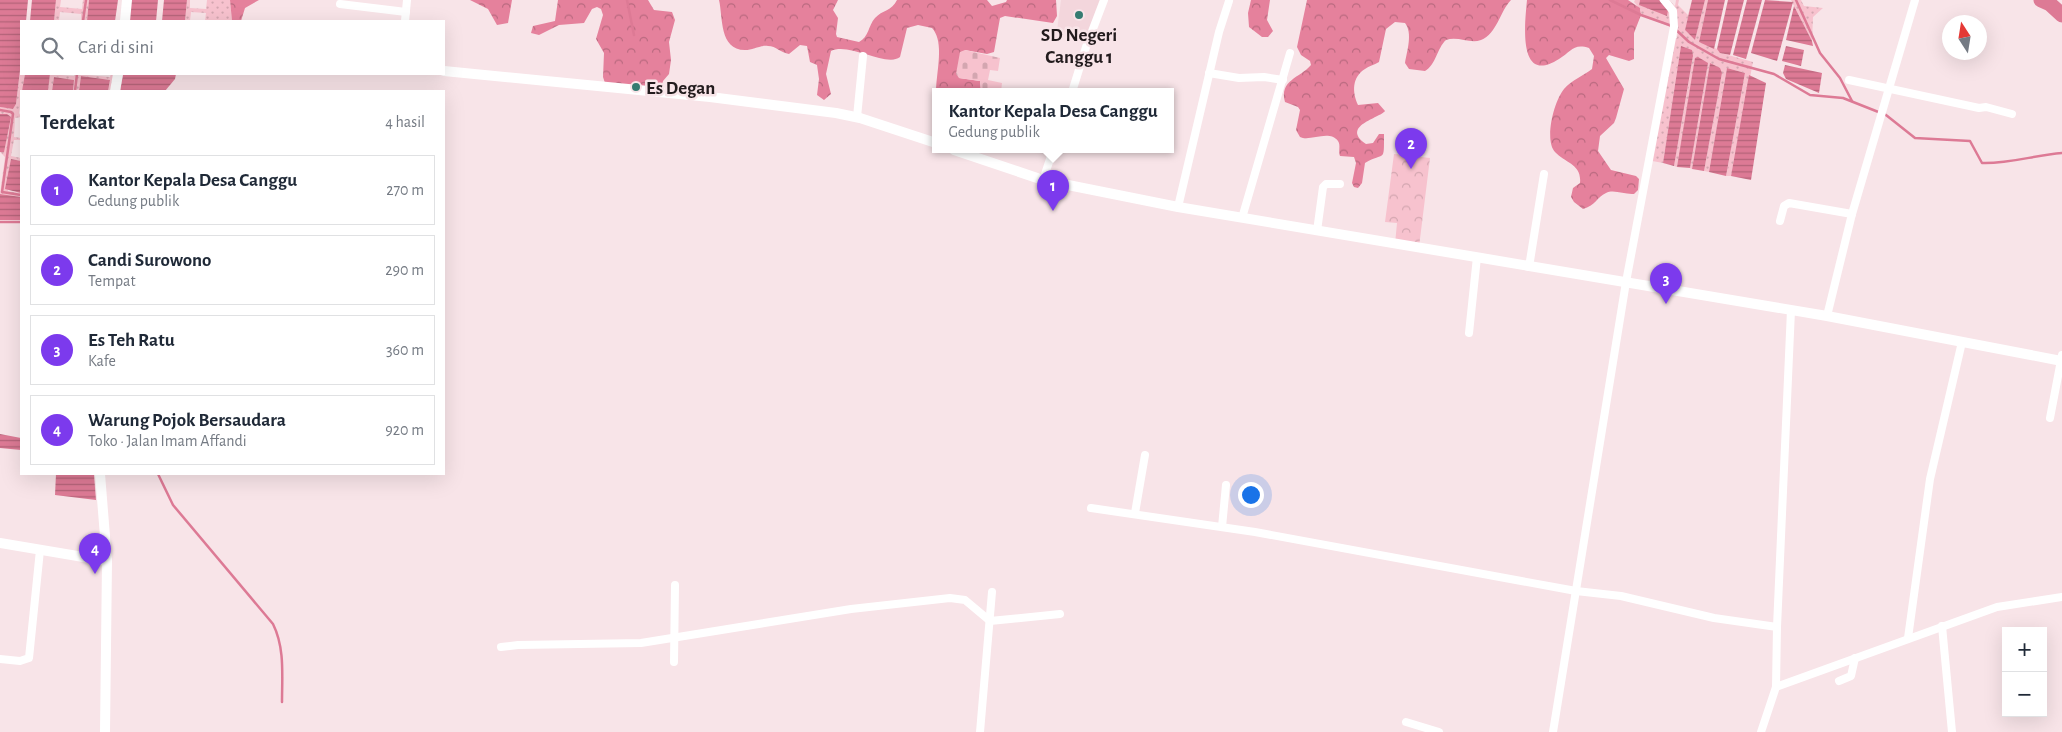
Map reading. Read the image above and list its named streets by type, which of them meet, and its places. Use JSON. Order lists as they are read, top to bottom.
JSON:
{
  "places": ["SD Negeri Canggu 1", "Es Degan"],
  "north": "top",
  "page": {
    "search": "Cari di sini",
    "popup": ["Kantor Kepala Desa Canggu", "Gedung publik"],
    "heading": ["Terdekat", "4 hasil"],
    "pins": [
      "2",
      "1",
      "3",
      "4"
    ],
    "list": [
      {
        "mark": "1",
        "name": "Kantor Kepala Desa Canggu",
        "note": "Gedung publik",
        "value": "270 m"
      },
      {
        "mark": "2",
        "name": "Candi Surowono",
        "note": "Tempat",
        "value": "290 m"
      },
      {
        "mark": "3",
        "name": "Es Teh Ratu",
        "note": "Kafe",
        "value": "360 m"
      },
      {
        "mark": "4",
        "name": "Warung Pojok Bersaudara",
        "note": "Toko · Jalan Imam Affandi",
        "value": "920 m"
      }
    ],
    "map_buttons": ["+", "−"]
  }
}
